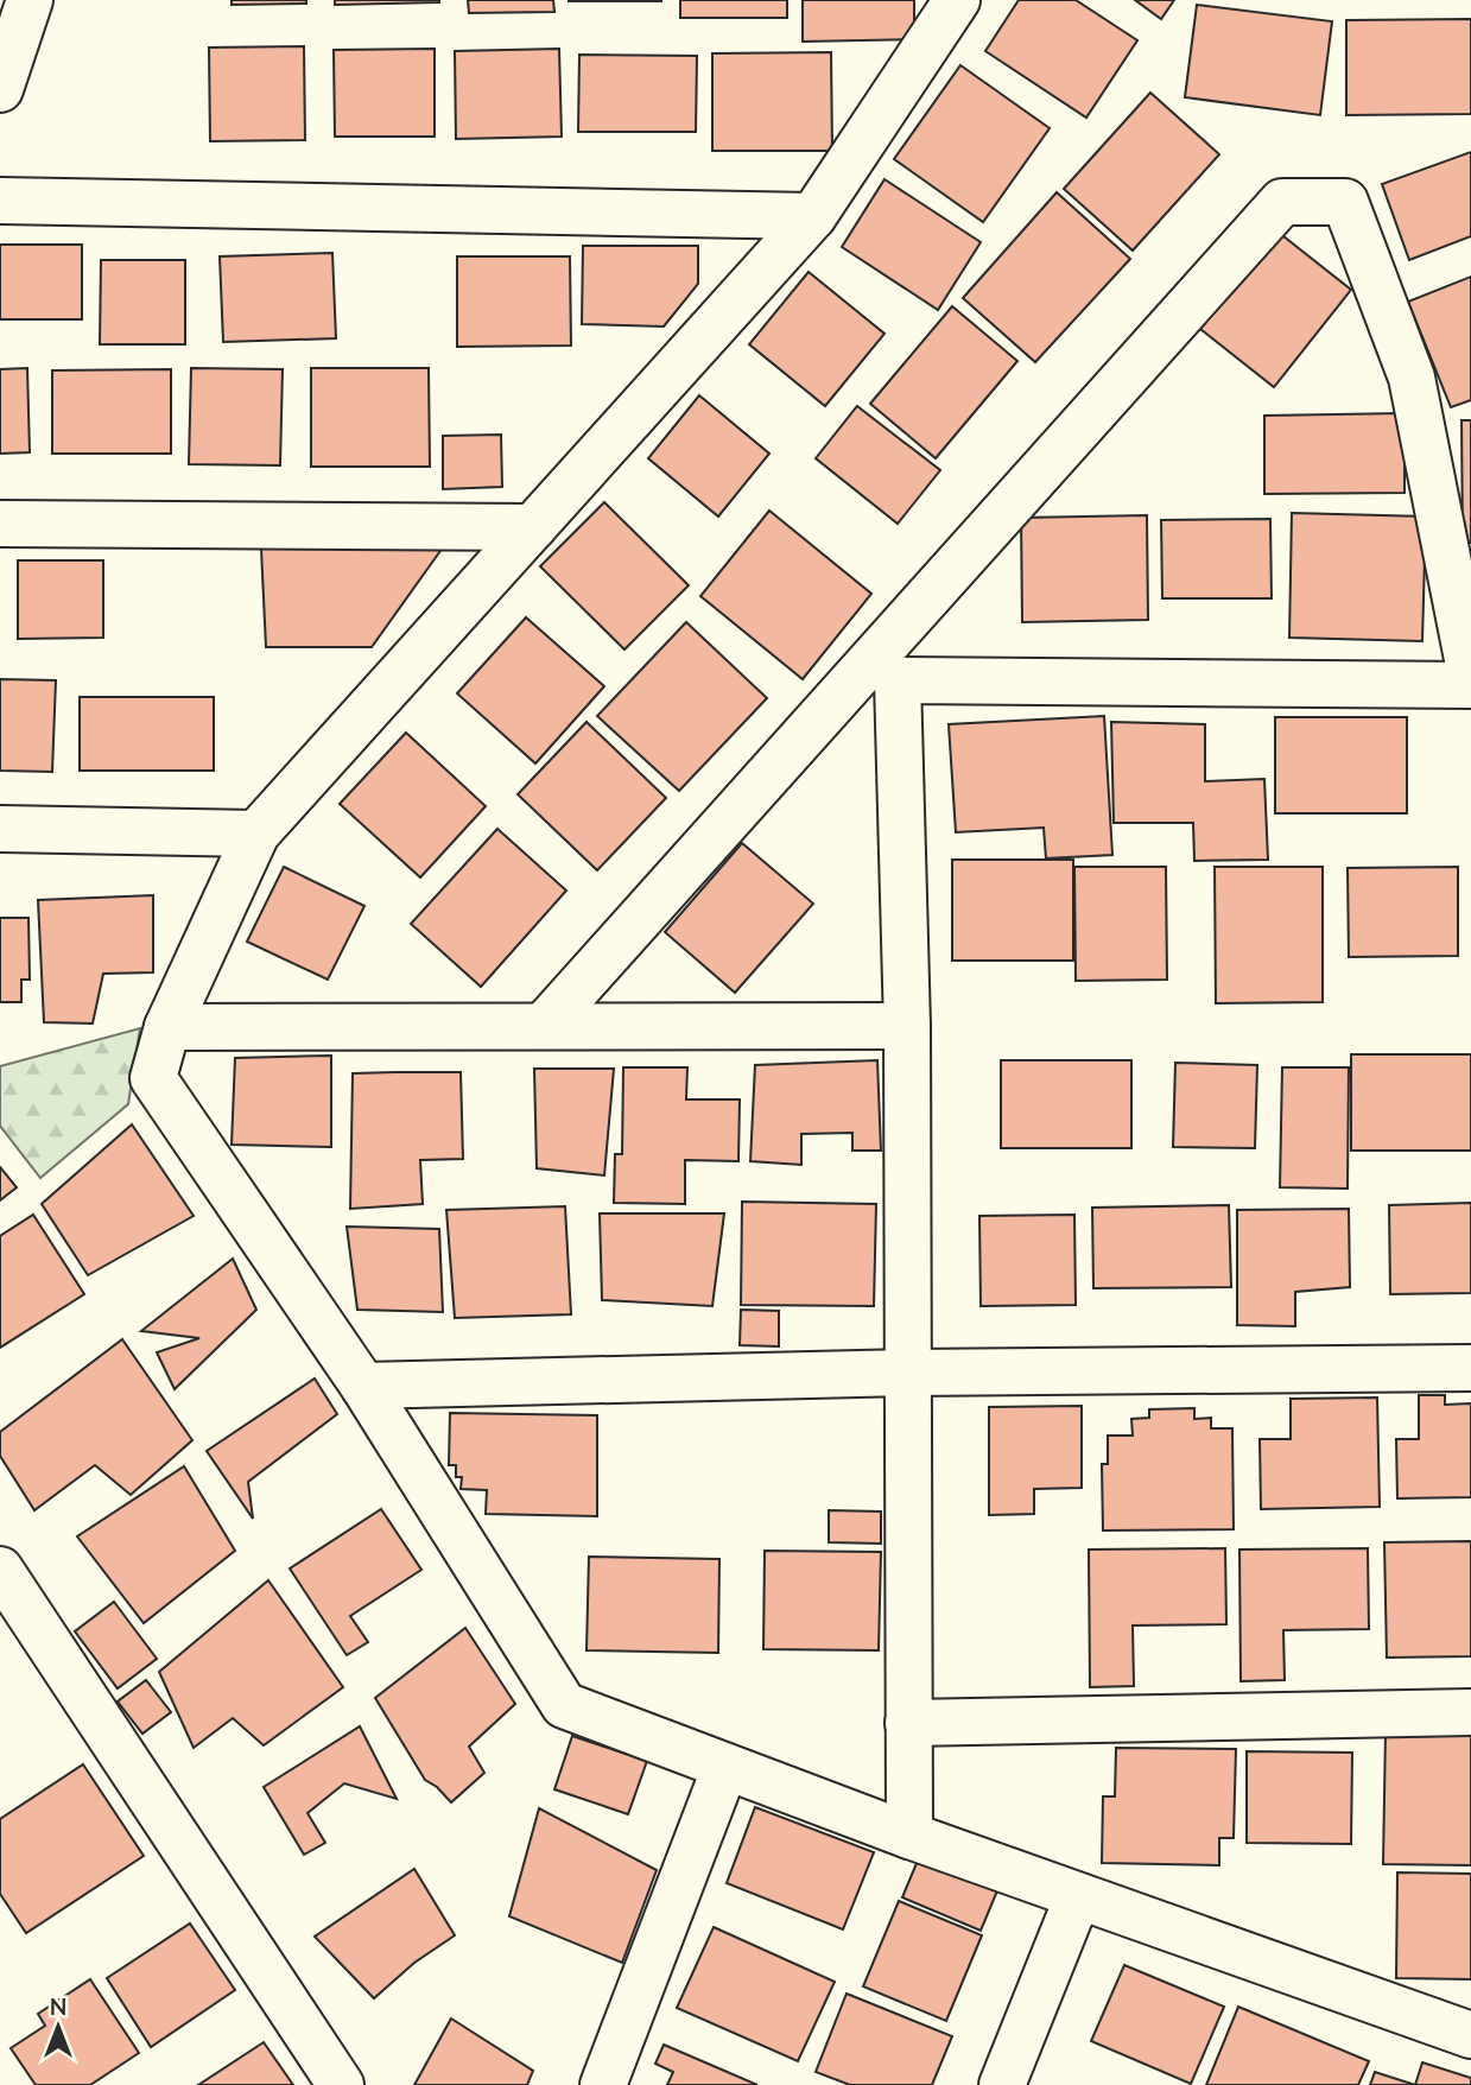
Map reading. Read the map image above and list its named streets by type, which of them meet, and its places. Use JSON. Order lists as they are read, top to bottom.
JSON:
{
  "north": "top"
}
